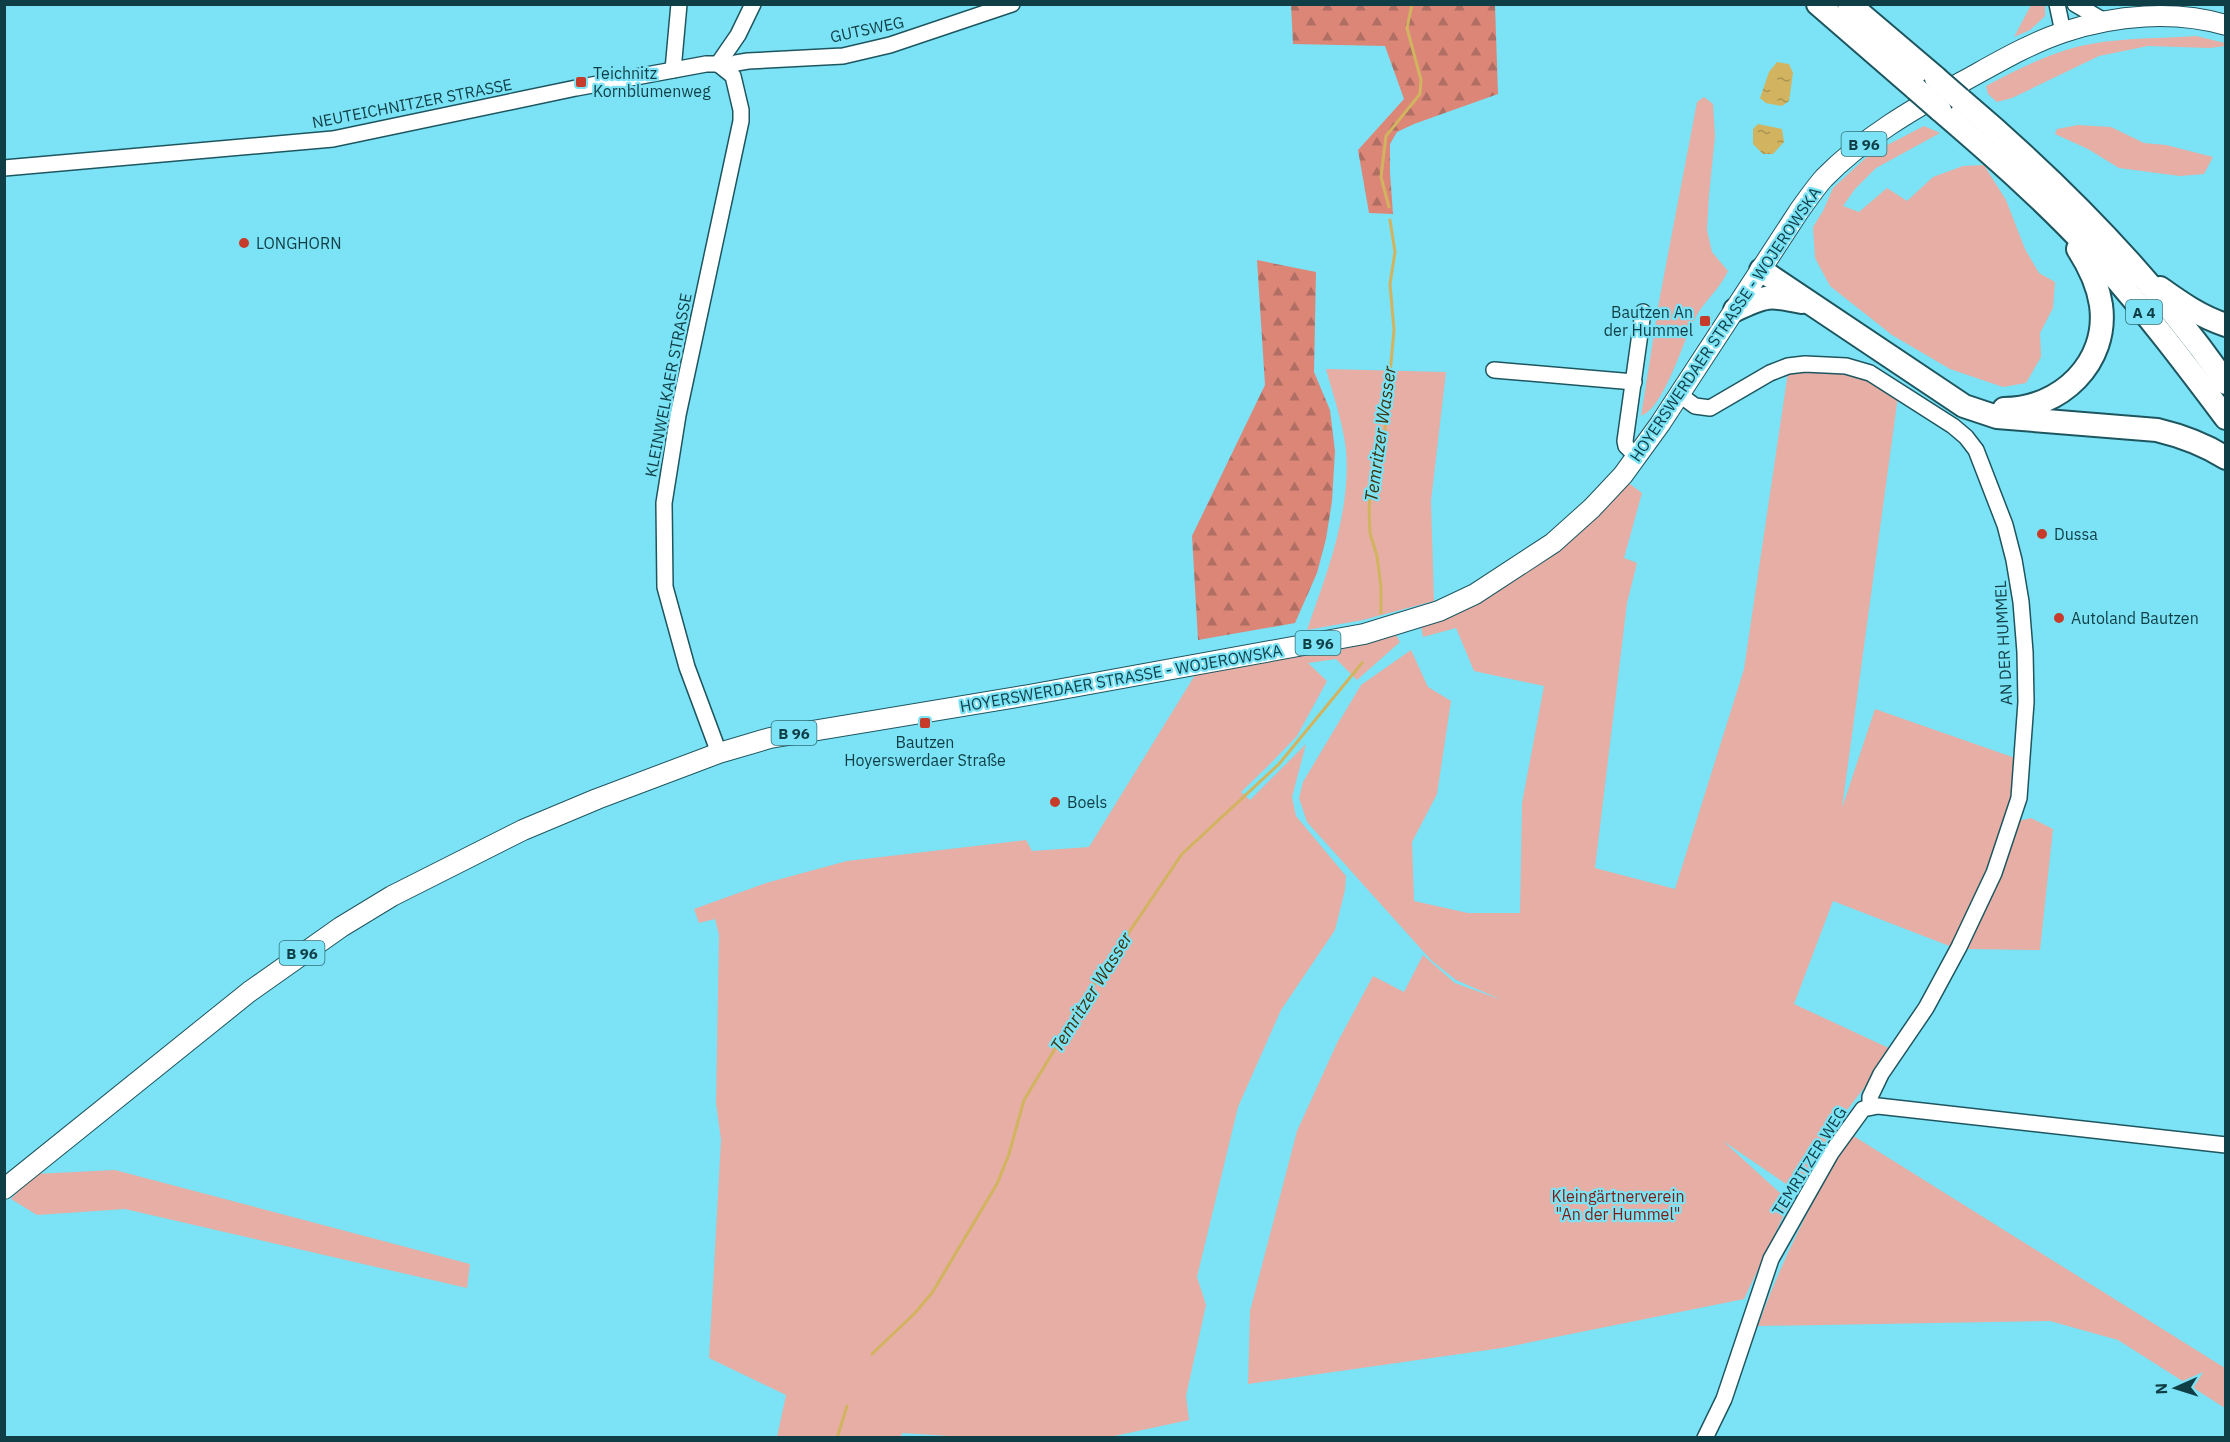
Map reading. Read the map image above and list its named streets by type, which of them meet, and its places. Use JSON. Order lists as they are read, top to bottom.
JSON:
{
  "streets": {
    "highway": ["A 4"],
    "main road": ["B 96", "HOYERSWERDAER STRASSE - WOJEROWSKA"],
    "street": [
      "GUTSWEG",
      "NEUTEICHNITZER STRASSE",
      "KLEINWELKAER STRASSE",
      "AN DER HUMMEL",
      "TEMRITZER WEG"
    ]
  },
  "crossings": [
    ["GUTSWEG", "NEUTEICHNITZER STRASSE"],
    ["GUTSWEG", "KLEINWELKAER STRASSE"],
    ["NEUTEICHNITZER STRASSE", "KLEINWELKAER STRASSE"],
    ["HOYERSWERDAER STRASSE - WOJEROWSKA", "KLEINWELKAER STRASSE"],
    ["HOYERSWERDAER STRASSE - WOJEROWSKA", "AN DER HUMMEL"],
    ["AN DER HUMMEL", "TEMRITZER WEG"]
  ],
  "water": ["Temritzer Wasser"],
  "parks": ["Kleingärtnerverein \"An der Hummel\""],
  "places": {
    "transit": ["Teichnitz Kornblumenweg", "Bautzen An der Hummel", "Bautzen Hoyerswerdaer Straße"],
    "other": [
      "LONGHORN",
      "Dussa",
      "Autoland Bautzen",
      "Boels"
    ]
  },
  "north": "left"
}
